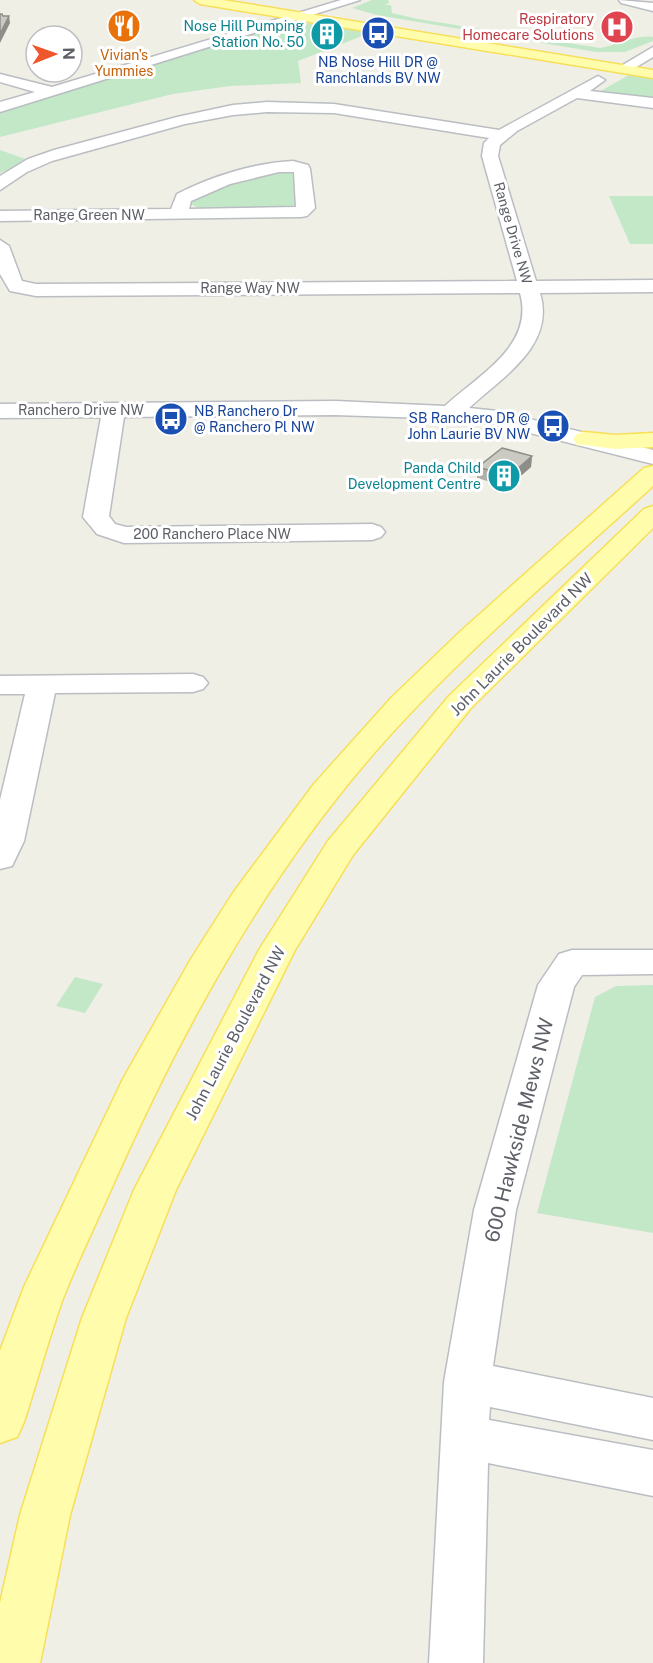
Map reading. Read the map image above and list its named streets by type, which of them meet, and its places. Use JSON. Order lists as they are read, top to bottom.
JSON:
{
  "streets": {
    "main road": ["John Laurie Boulevard NW"],
    "street": [
      "Range Green NW",
      "Range Drive NW",
      "Range Way NW",
      "Ranchero Drive NW",
      "200 Ranchero Place NW",
      "600 Hawkside Mews NW"
    ]
  },
  "crossings": [
    ["Range Drive NW", "Range Way NW"],
    ["Range Drive NW", "Ranchero Drive NW"],
    ["Ranchero Drive NW", "200 Ranchero Place NW"],
    ["Ranchero Drive NW", "John Laurie Boulevard NW"]
  ],
  "places": {
    "restaurant": ["Vivian's Yummies"],
    "hospital": ["Respiratory Homecare Solutions"],
    "bus stop": ["NB Nose Hill DR @ Ranchlands BV NW", "NB Ranchero Dr @ Ranchero Pl NW", "SB Ranchero DR @ John Laurie BV NW"],
    "building": ["Nose Hill Pumping Station No. 50", "Panda Child Development Centre"]
  },
  "north": "right"
}
